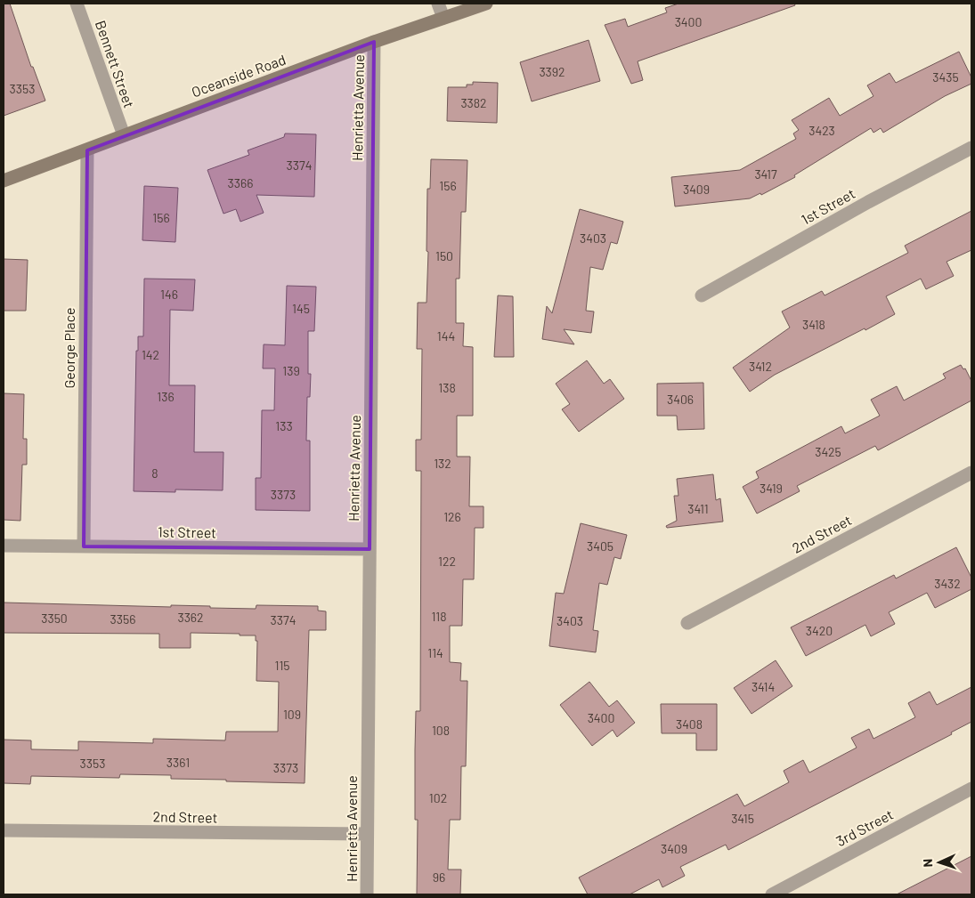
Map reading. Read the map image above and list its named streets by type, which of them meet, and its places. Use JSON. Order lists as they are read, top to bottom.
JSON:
{
  "streets": {
    "main road": ["Oceanside Road"],
    "street": [
      "Bennett Street",
      "Henrietta Avenue",
      "1st Street",
      "George Place",
      "2nd Street",
      "3rd Street"
    ]
  },
  "crossings": [
    ["Bennett Street", "Oceanside Road"],
    ["Oceanside Road", "Henrietta Avenue"],
    ["Oceanside Road", "George Place"],
    ["Henrietta Avenue", "1st Street"],
    ["Henrietta Avenue", "2nd Street"],
    ["1st Street", "George Place"]
  ],
  "house_numbers": [
    "3400",
    "3392",
    "3435",
    "3353",
    "3382",
    "3423",
    "3374",
    "3417",
    "3366",
    "156",
    "3409",
    "156",
    "3403",
    "150",
    "146",
    "145",
    "3418",
    "144",
    "142",
    "3412",
    "139",
    "138",
    "136",
    "3406",
    "133",
    "3425",
    "132",
    "8",
    "3419",
    "3373",
    "3411",
    "126",
    "3405",
    "122",
    "3432",
    "118",
    "3362",
    "3350",
    "3356",
    "3374",
    "3403",
    "3420",
    "114",
    "115",
    "3414",
    "109",
    "3400",
    "3408",
    "108",
    "3361",
    "3353",
    "3373",
    "102",
    "3415",
    "3409",
    "96"
  ],
  "north": "left"
}
